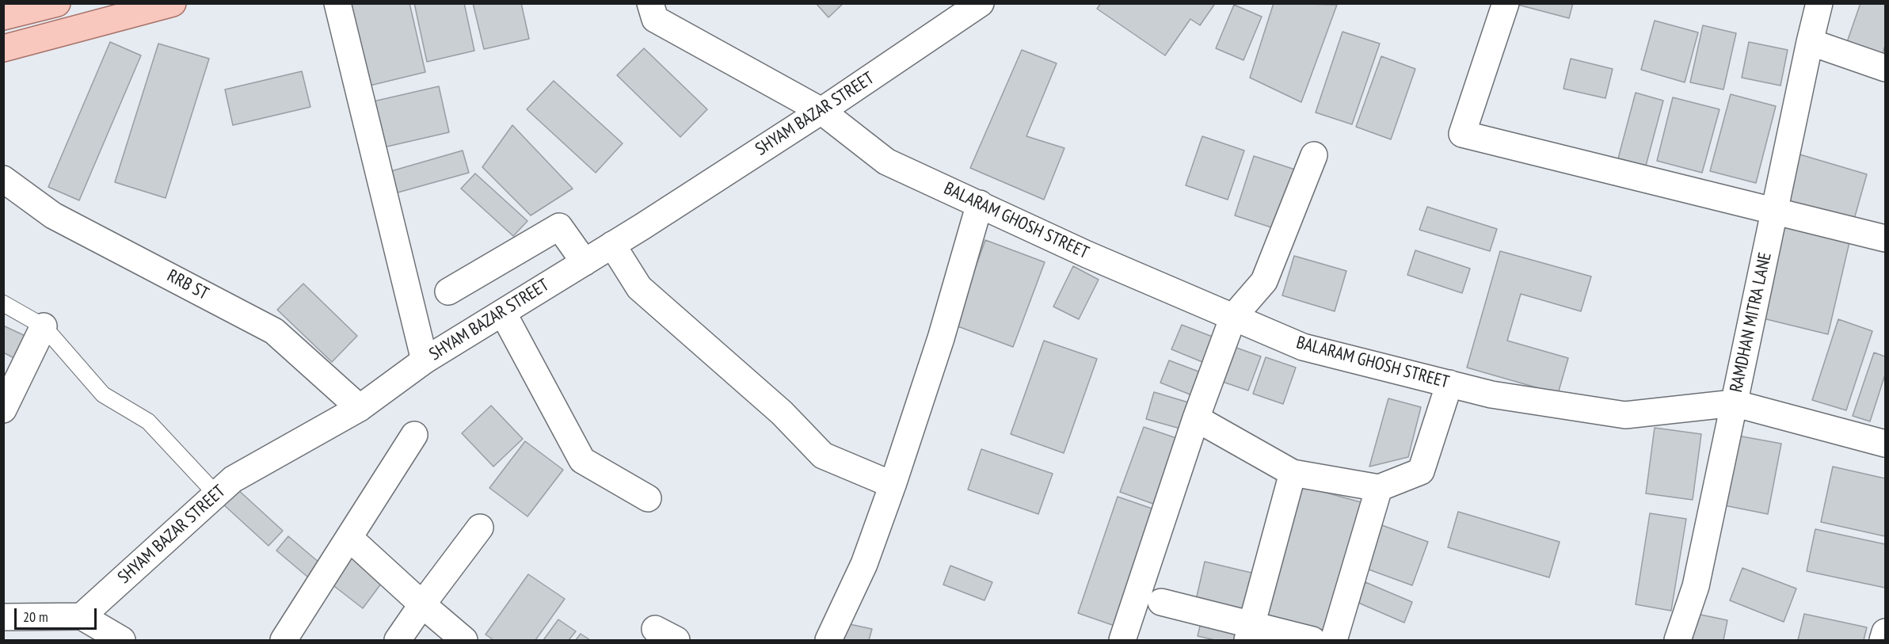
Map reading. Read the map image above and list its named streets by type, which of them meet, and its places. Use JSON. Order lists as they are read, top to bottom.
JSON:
{
  "streets": {
    "street": [
      "SHYAM BAZAR STREET",
      "BALARAM GHOSH STREET",
      "RRB ST",
      "RAMDHAN MITRA LANE"
    ]
  },
  "crossings": [
    ["SHYAM BAZAR STREET", "BALARAM GHOSH STREET"],
    ["SHYAM BAZAR STREET", "RRB ST"],
    ["BALARAM GHOSH STREET", "RAMDHAN MITRA LANE"]
  ],
  "scale_bar": "20 m"
}
